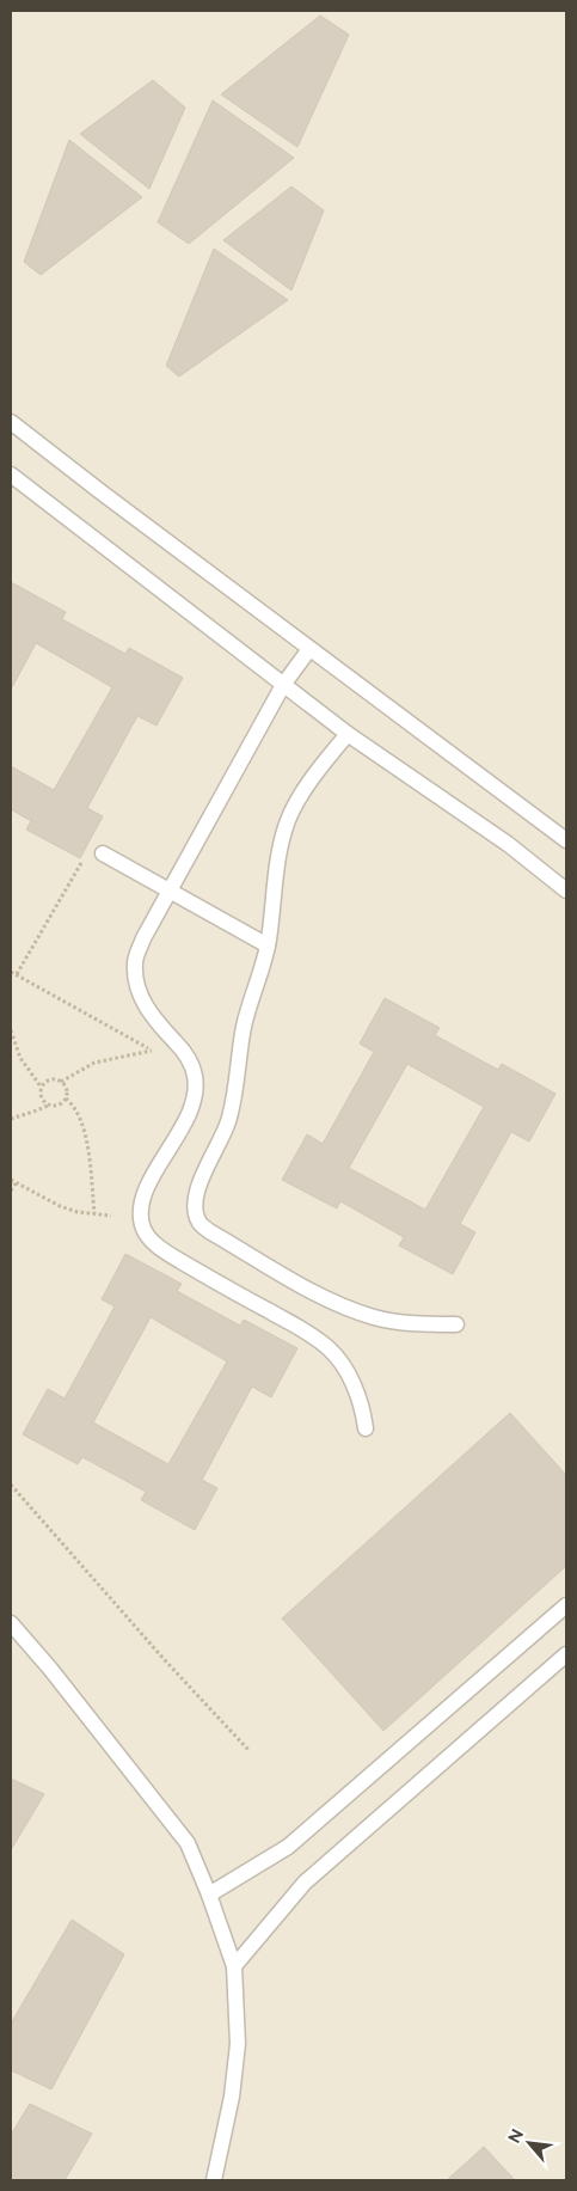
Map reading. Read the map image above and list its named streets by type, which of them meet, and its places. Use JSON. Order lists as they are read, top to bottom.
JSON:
{
  "north": "top left"
}
